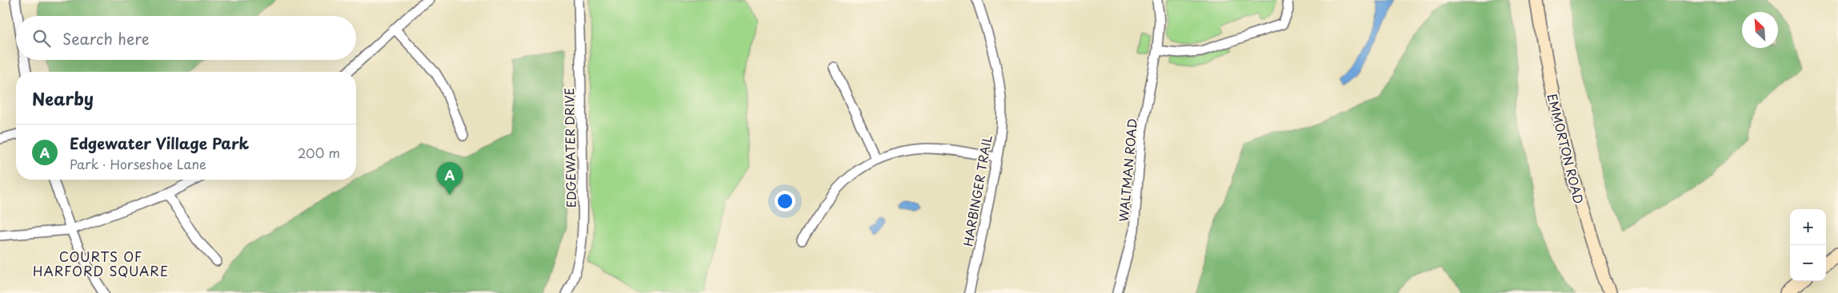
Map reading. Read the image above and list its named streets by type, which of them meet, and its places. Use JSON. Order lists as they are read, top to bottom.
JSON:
{
  "streets": {
    "main road": ["EMMORTON ROAD"],
    "street": ["EDGEWATER DRIVE", "WALTMAN ROAD", "HARBINGER TRAIL"]
  },
  "districts": ["COURTS OF HARFORD SQUARE"],
  "north": "top left",
  "page": {
    "search": "Search here",
    "heading": "Nearby",
    "list": [
      {
        "mark": "A",
        "name": "Edgewater Village Park",
        "note": "Park · Horseshoe Lane",
        "value": "200 m"
      }
    ],
    "pins": "A",
    "map_buttons": ["+", "−"]
  }
}
